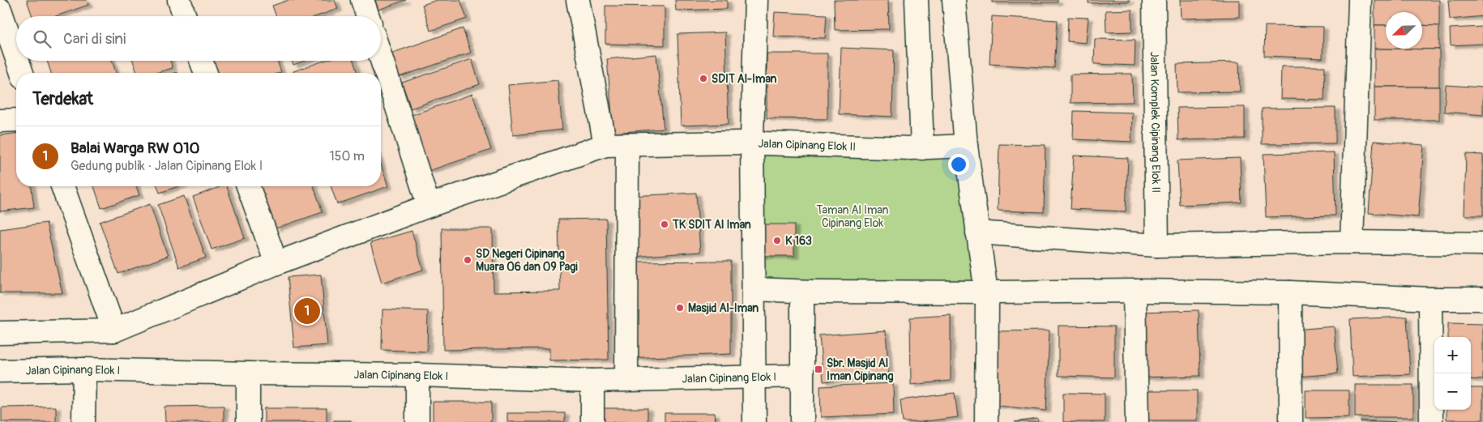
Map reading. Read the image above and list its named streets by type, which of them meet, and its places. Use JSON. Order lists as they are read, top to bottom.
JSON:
{
  "streets": {
    "street": ["Jalan Komplek Cipinang Elok II", "Jalan Cipinang Elok II", "Jalan Cipinang Elok I"]
  },
  "crossings": [
    ["Jalan Cipinang Elok II", "Jalan Cipinang Elok I"]
  ],
  "parks": ["Taman Al Iman Cipinang Elok"],
  "places": {
    "other": [
      "SDIT Al-Iman",
      "TK SDIT Al Iman",
      "K 163",
      "SD Negeri Cipinang Muara 06 dan 09 Pagi",
      "Masjid Al-Iman"
    ],
    "transit": ["Sbr. Masjid Al Iman Cipinang"]
  },
  "north": "bottom left",
  "page": {
    "search": "Cari di sini",
    "heading": "Terdekat",
    "list": [
      {
        "mark": "1",
        "name": "Balai Warga RW 010",
        "note": "Gedung publik · Jalan Cipinang Elok I",
        "value": "150 m"
      }
    ],
    "pins": "1",
    "map_buttons": ["+", "−"]
  }
}
